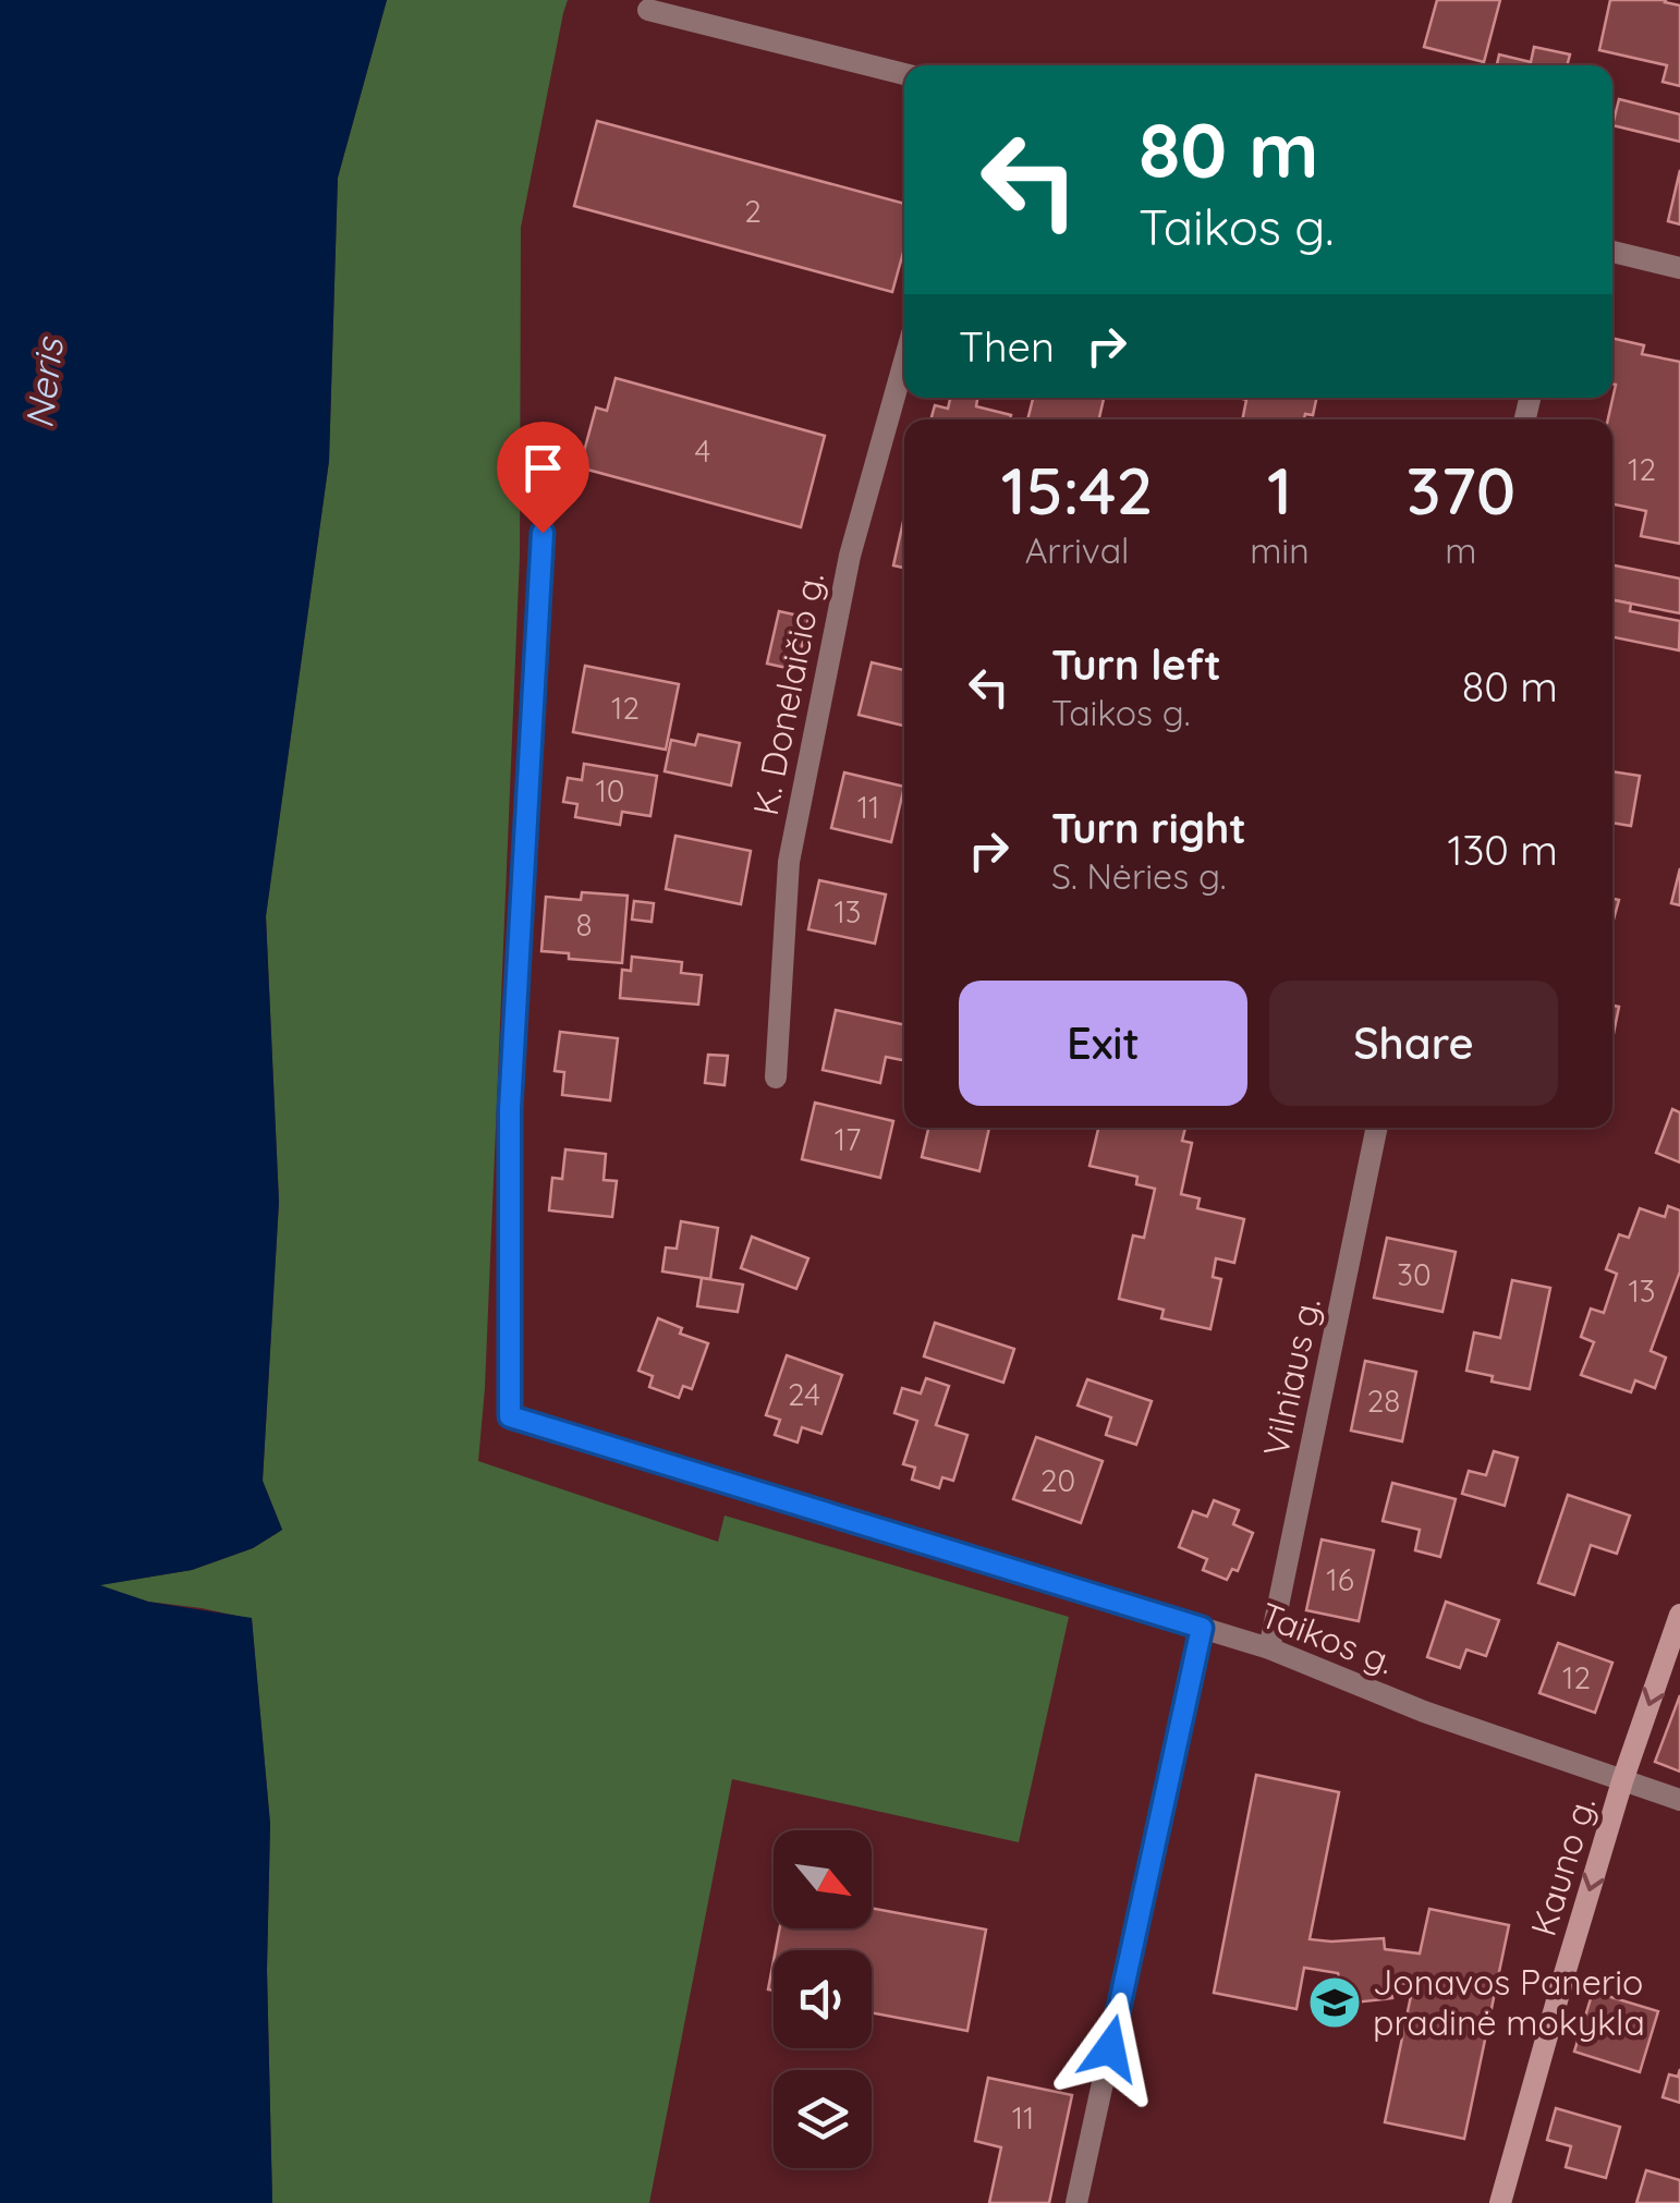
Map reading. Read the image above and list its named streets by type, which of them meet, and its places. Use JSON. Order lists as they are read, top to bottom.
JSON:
{
  "streets": {
    "main road": ["Kauno g."],
    "street": ["K. Donelaičio g.", "Vilniaus g.", "Taikos g."]
  },
  "crossings": [
    ["Vilniaus g.", "Taikos g."],
    ["Taikos g.", "Kauno g."]
  ],
  "one_way": ["Kauno g."],
  "water": ["Neris"],
  "places": {
    "school or university": ["Jonavos Panerio pradinė mokykla"]
  },
  "house_numbers": [
    "2",
    "4",
    "12",
    "12",
    "10",
    "11",
    "13",
    "8",
    "17",
    "30",
    "13",
    "24",
    "28",
    "20",
    "16",
    "12",
    "11"
  ],
  "north": "bottom right",
  "page": {
    "turn": ["80 m", "Taikos g."],
    "then": "Then",
    "eta": [
      "15:42",
      "Arrival",
      "1",
      "min",
      "370",
      "m"
    ],
    "list": [
      {
        "name": "Turn left",
        "note": "Taikos g.",
        "value": "80 m"
      },
      {
        "name": "Turn right",
        "note": "S. Nėries g.",
        "value": "130 m"
      }
    ],
    "buttons": ["Exit", "Share"]
  }
}
